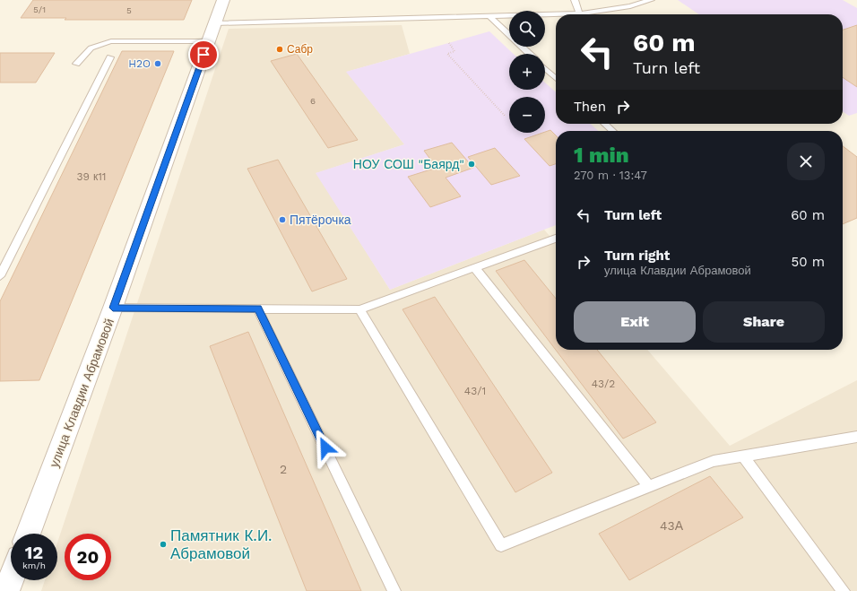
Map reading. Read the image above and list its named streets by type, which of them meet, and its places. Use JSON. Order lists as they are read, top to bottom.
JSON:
{
  "streets": {
    "street": ["улица Клавдии Абрамовой"]
  },
  "places": [
    "Сабр",
    "H2O",
    "НОУ СОШ \"Баярд\"",
    "Пятёрочка",
    "Памятник К.И. Абрамовой"
  ],
  "house_numbers": [
    "5/1",
    "5",
    "6",
    "39 к11",
    "43/2",
    "43/1",
    "2",
    "43А"
  ],
  "page": {
    "map_buttons": ["+", "−"],
    "turn": ["60 m", "Turn left"],
    "then": "Then",
    "heading": ["1 min", "270 m · 13:47"],
    "list": [
      {
        "name": "Turn left",
        "value": "60 m"
      },
      {
        "name": "Turn right",
        "note": "улица Клавдии Абрамовой",
        "value": "50 m"
      }
    ],
    "buttons": ["Exit", "Share"],
    "speed": "12 km/h",
    "limit": "20"
  }
}
